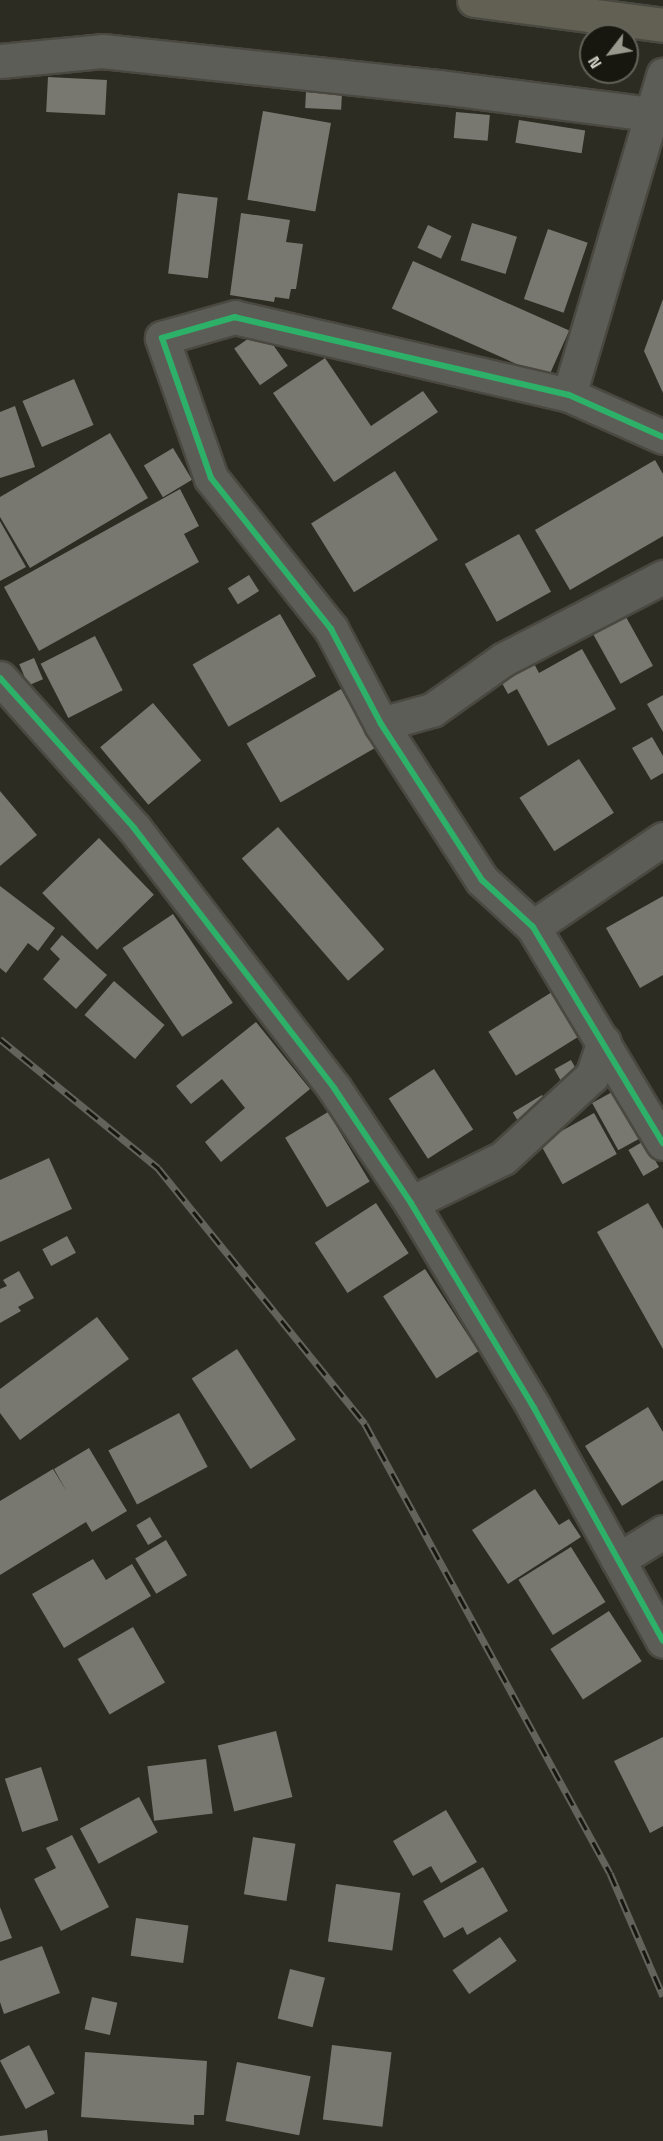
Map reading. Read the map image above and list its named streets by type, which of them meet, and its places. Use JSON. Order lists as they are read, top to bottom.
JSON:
{
  "north": "bottom left"
}
